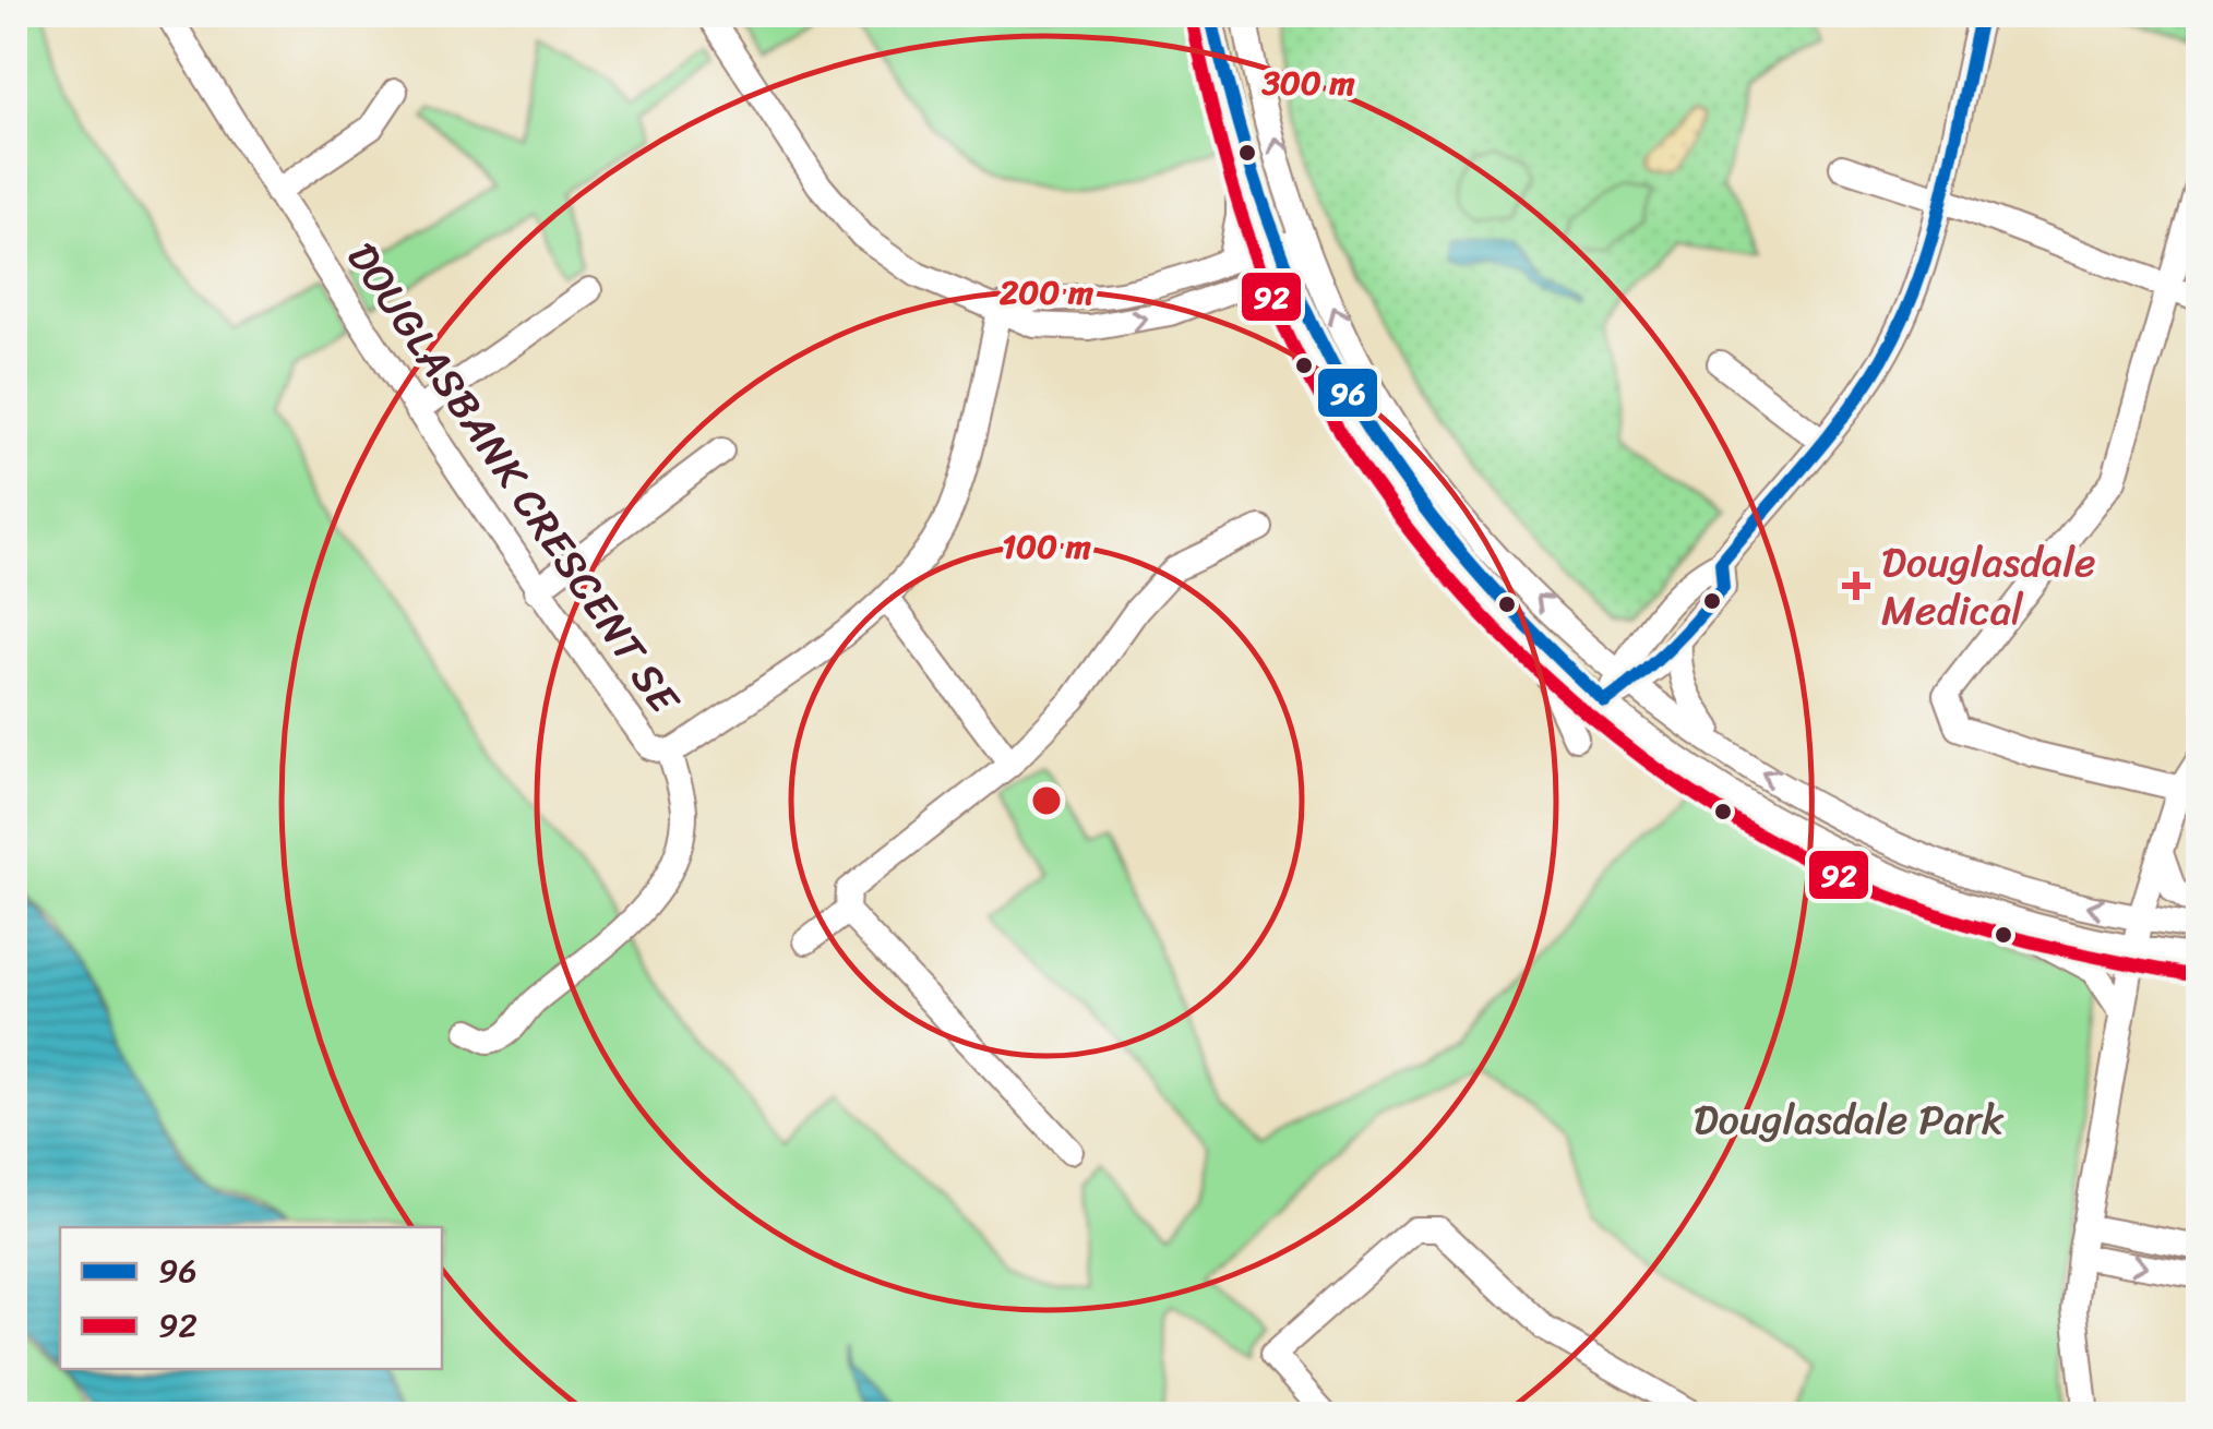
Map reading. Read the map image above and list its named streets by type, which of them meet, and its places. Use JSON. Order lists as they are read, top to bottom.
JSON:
{
  "streets": {
    "street": ["DOUGLASBANK CRESCENT SE"]
  },
  "parks": ["Douglasdale Park"],
  "places": {
    "health": ["Douglasdale Medical"]
  },
  "lines": ["transit line 96", "transit line 92"],
  "legend": ["96", "92"],
  "rings": ["300 m", "200 m", "100 m"]
}
